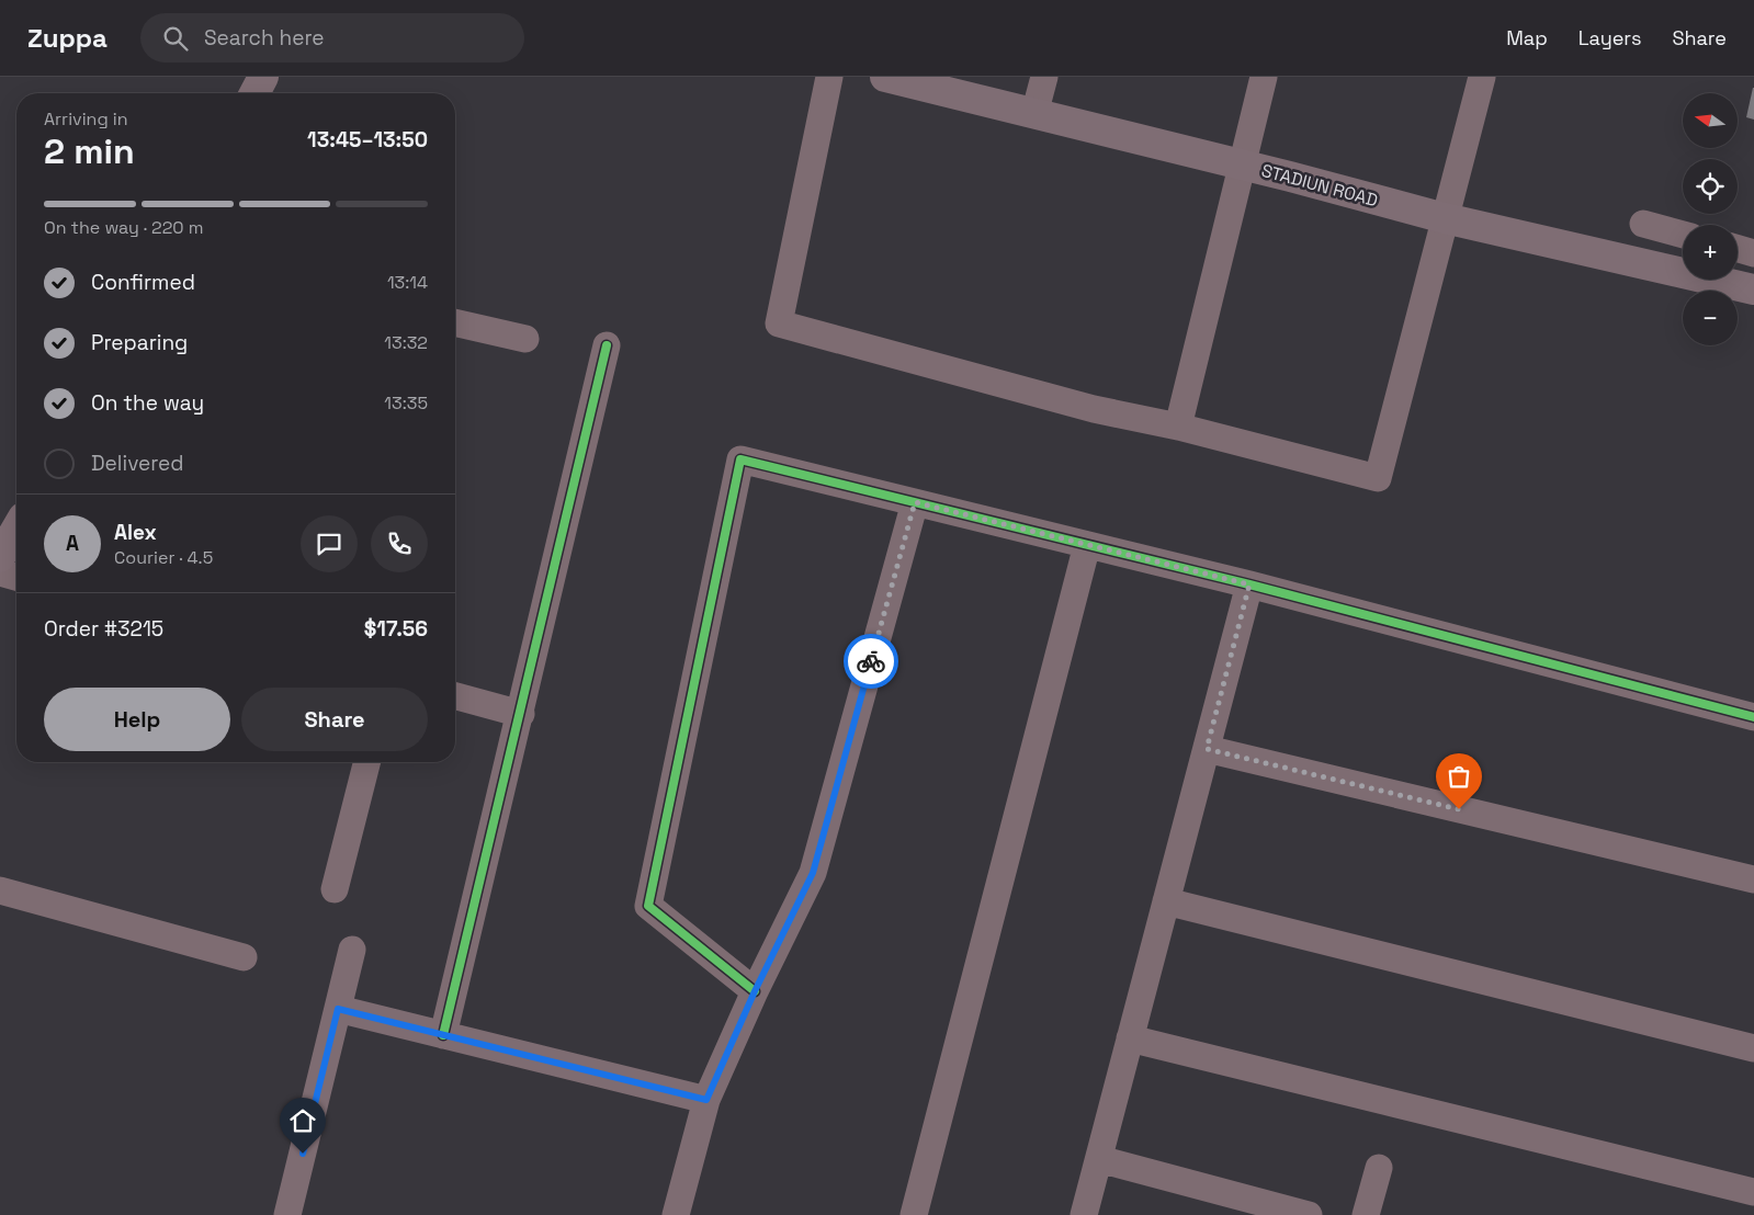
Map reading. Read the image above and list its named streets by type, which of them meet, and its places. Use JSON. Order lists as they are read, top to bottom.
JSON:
{
  "streets": {
    "main road": ["STADIUN ROAD"]
  },
  "north": "left",
  "page": {
    "header": "Zuppa",
    "search": "Search here",
    "nav": ["Map", "Layers", "Share"],
    "map_buttons": ["+", "−"],
    "heading": ["2 min", "Arriving in", "13:45–13:50"],
    "panel": [
      "Alex",
      "Courier · 4.5",
      "Order #3215",
      "$17.56"
    ],
    "bar": "On the way · 220 m",
    "list": [
      ["Confirmed", "13:14"],
      ["Preparing", "13:32"],
      ["On the way", "13:35"],
      "Delivered"
    ],
    "round": "A",
    "buttons": ["Help", "Share"]
  }
}
